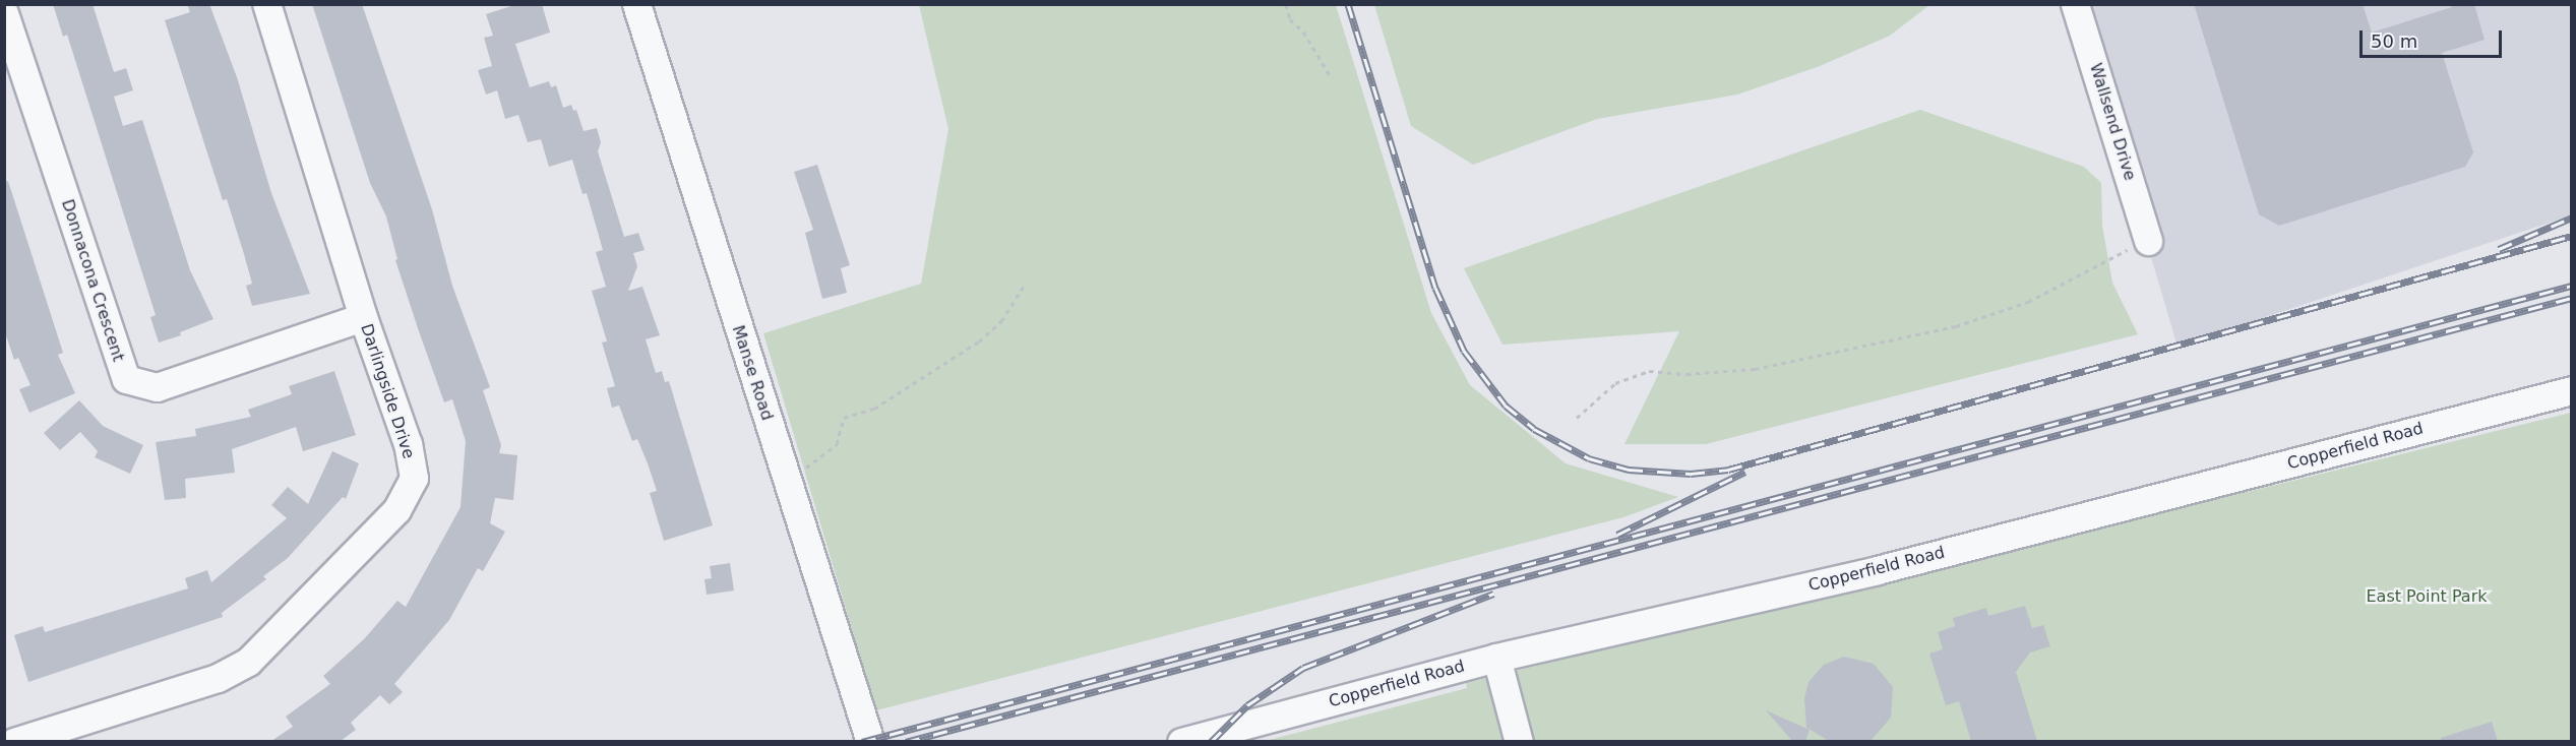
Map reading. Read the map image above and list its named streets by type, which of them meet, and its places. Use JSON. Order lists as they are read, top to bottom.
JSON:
{
  "streets": {
    "street": [
      "Wallsend Drive",
      "Donnacona Crescent",
      "Manse Road",
      "Darlingside Drive",
      "Copperfield Road"
    ]
  },
  "crossings": [
    ["Donnacona Crescent", "Darlingside Drive"]
  ],
  "parks": ["East Point Park"],
  "scale_bar": "50 m"
}
